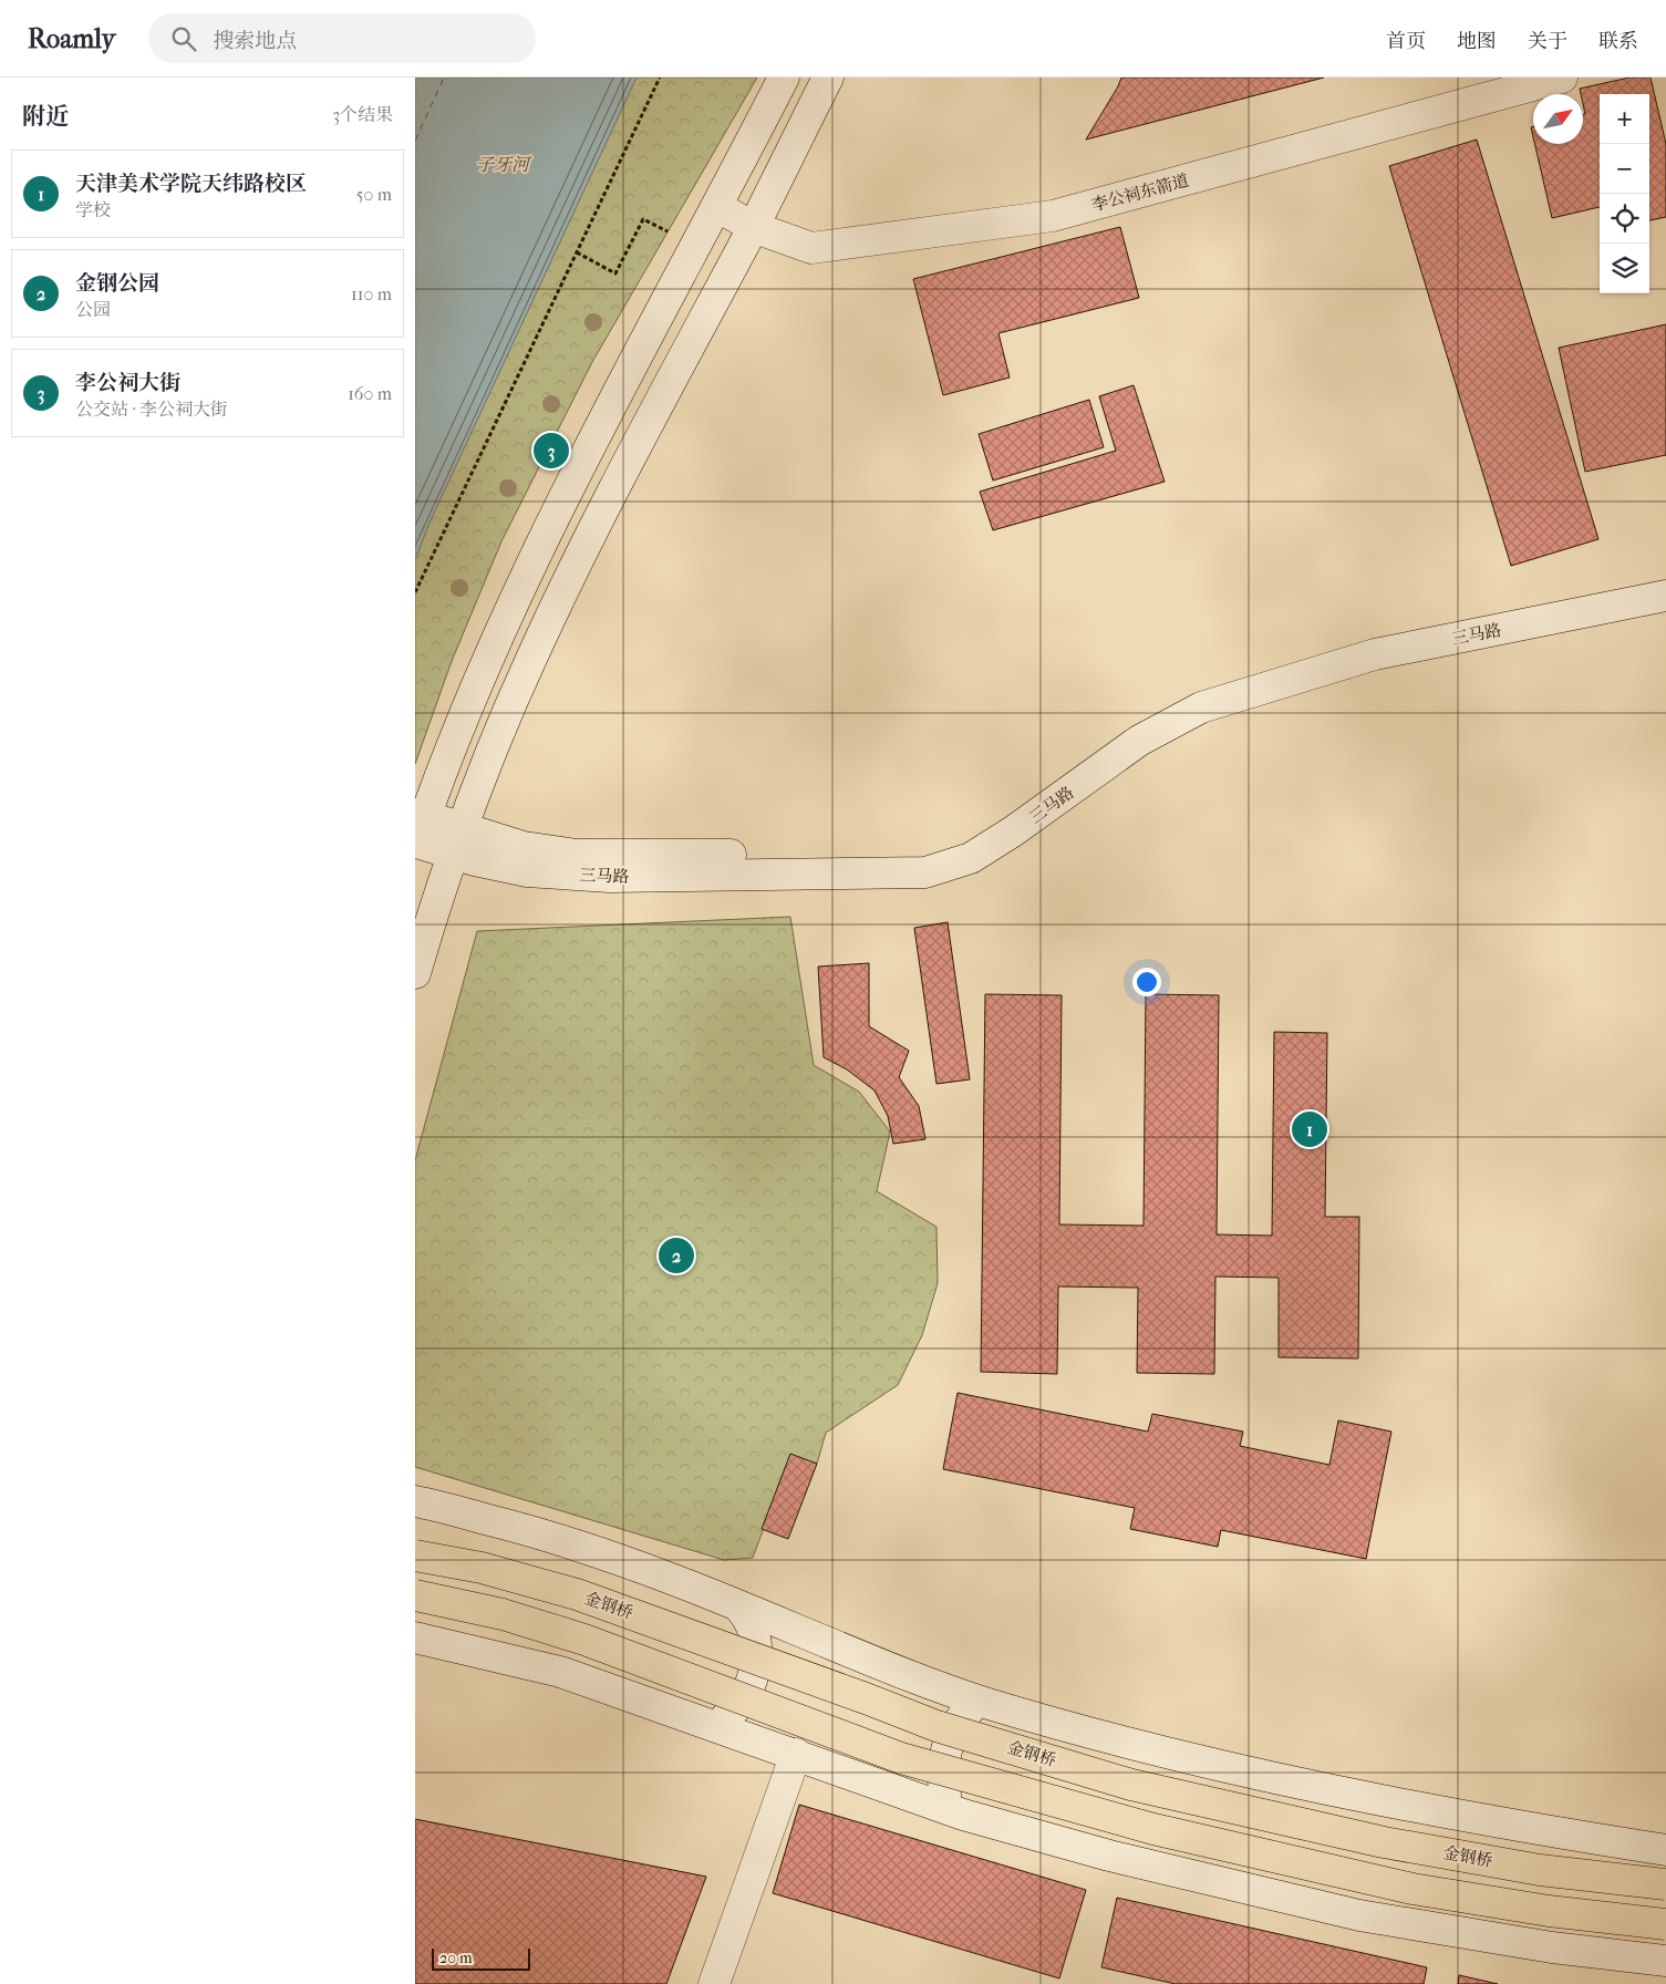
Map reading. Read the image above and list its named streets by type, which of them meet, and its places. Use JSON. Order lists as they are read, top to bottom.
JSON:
{
  "streets": {
    "main road": ["李公祠东箭道", "三马路", "金钢桥"]
  },
  "water": ["子牙河"],
  "scale_bar": "20 m",
  "north": "top right",
  "page": {
    "header": "Roamly",
    "search": "搜索地点",
    "nav": [
      "首页",
      "地图",
      "关于",
      "联系"
    ],
    "heading": ["附近", "3个结果"],
    "map_buttons": ["+", "−"],
    "list": [
      {
        "mark": "1",
        "name": "天津美术学院天纬路校区",
        "note": "学校",
        "value": "50 m"
      },
      {
        "mark": "2",
        "name": "金钢公园",
        "note": "公园",
        "value": "110 m"
      },
      {
        "mark": "3",
        "name": "李公祠大街",
        "note": "公交站 · 李公祠大街",
        "value": "160 m"
      }
    ],
    "pins": ["3", "1", "2"],
    "scale": "20 m"
  }
}
